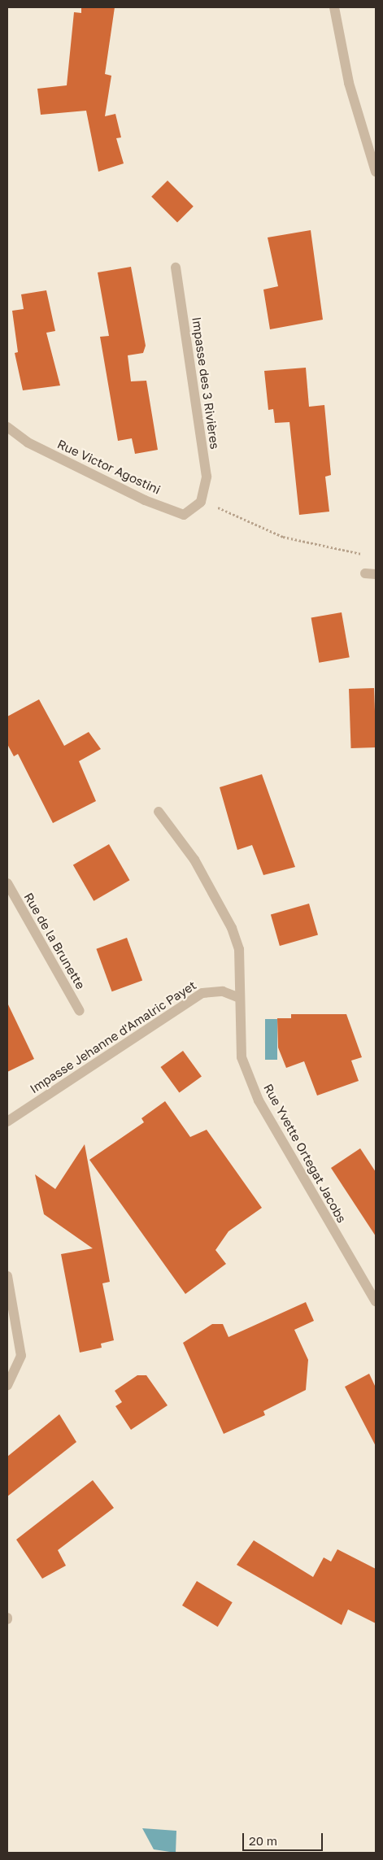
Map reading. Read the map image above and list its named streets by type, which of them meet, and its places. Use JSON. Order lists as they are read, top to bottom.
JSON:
{
  "streets": {
    "street": [
      "Impasse des 3 Rivières",
      "Rue Victor Agostini",
      "Rue de la Brunette",
      "Impasse Jehanne d'Amalric Payet",
      "Rue Yvette Ortegat Jacobs"
    ]
  },
  "crossings": [
    ["Impasse des 3 Rivières", "Rue Victor Agostini"],
    ["Impasse Jehanne d'Amalric Payet", "Rue Yvette Ortegat Jacobs"]
  ],
  "scale_bar": "20 m"
}
